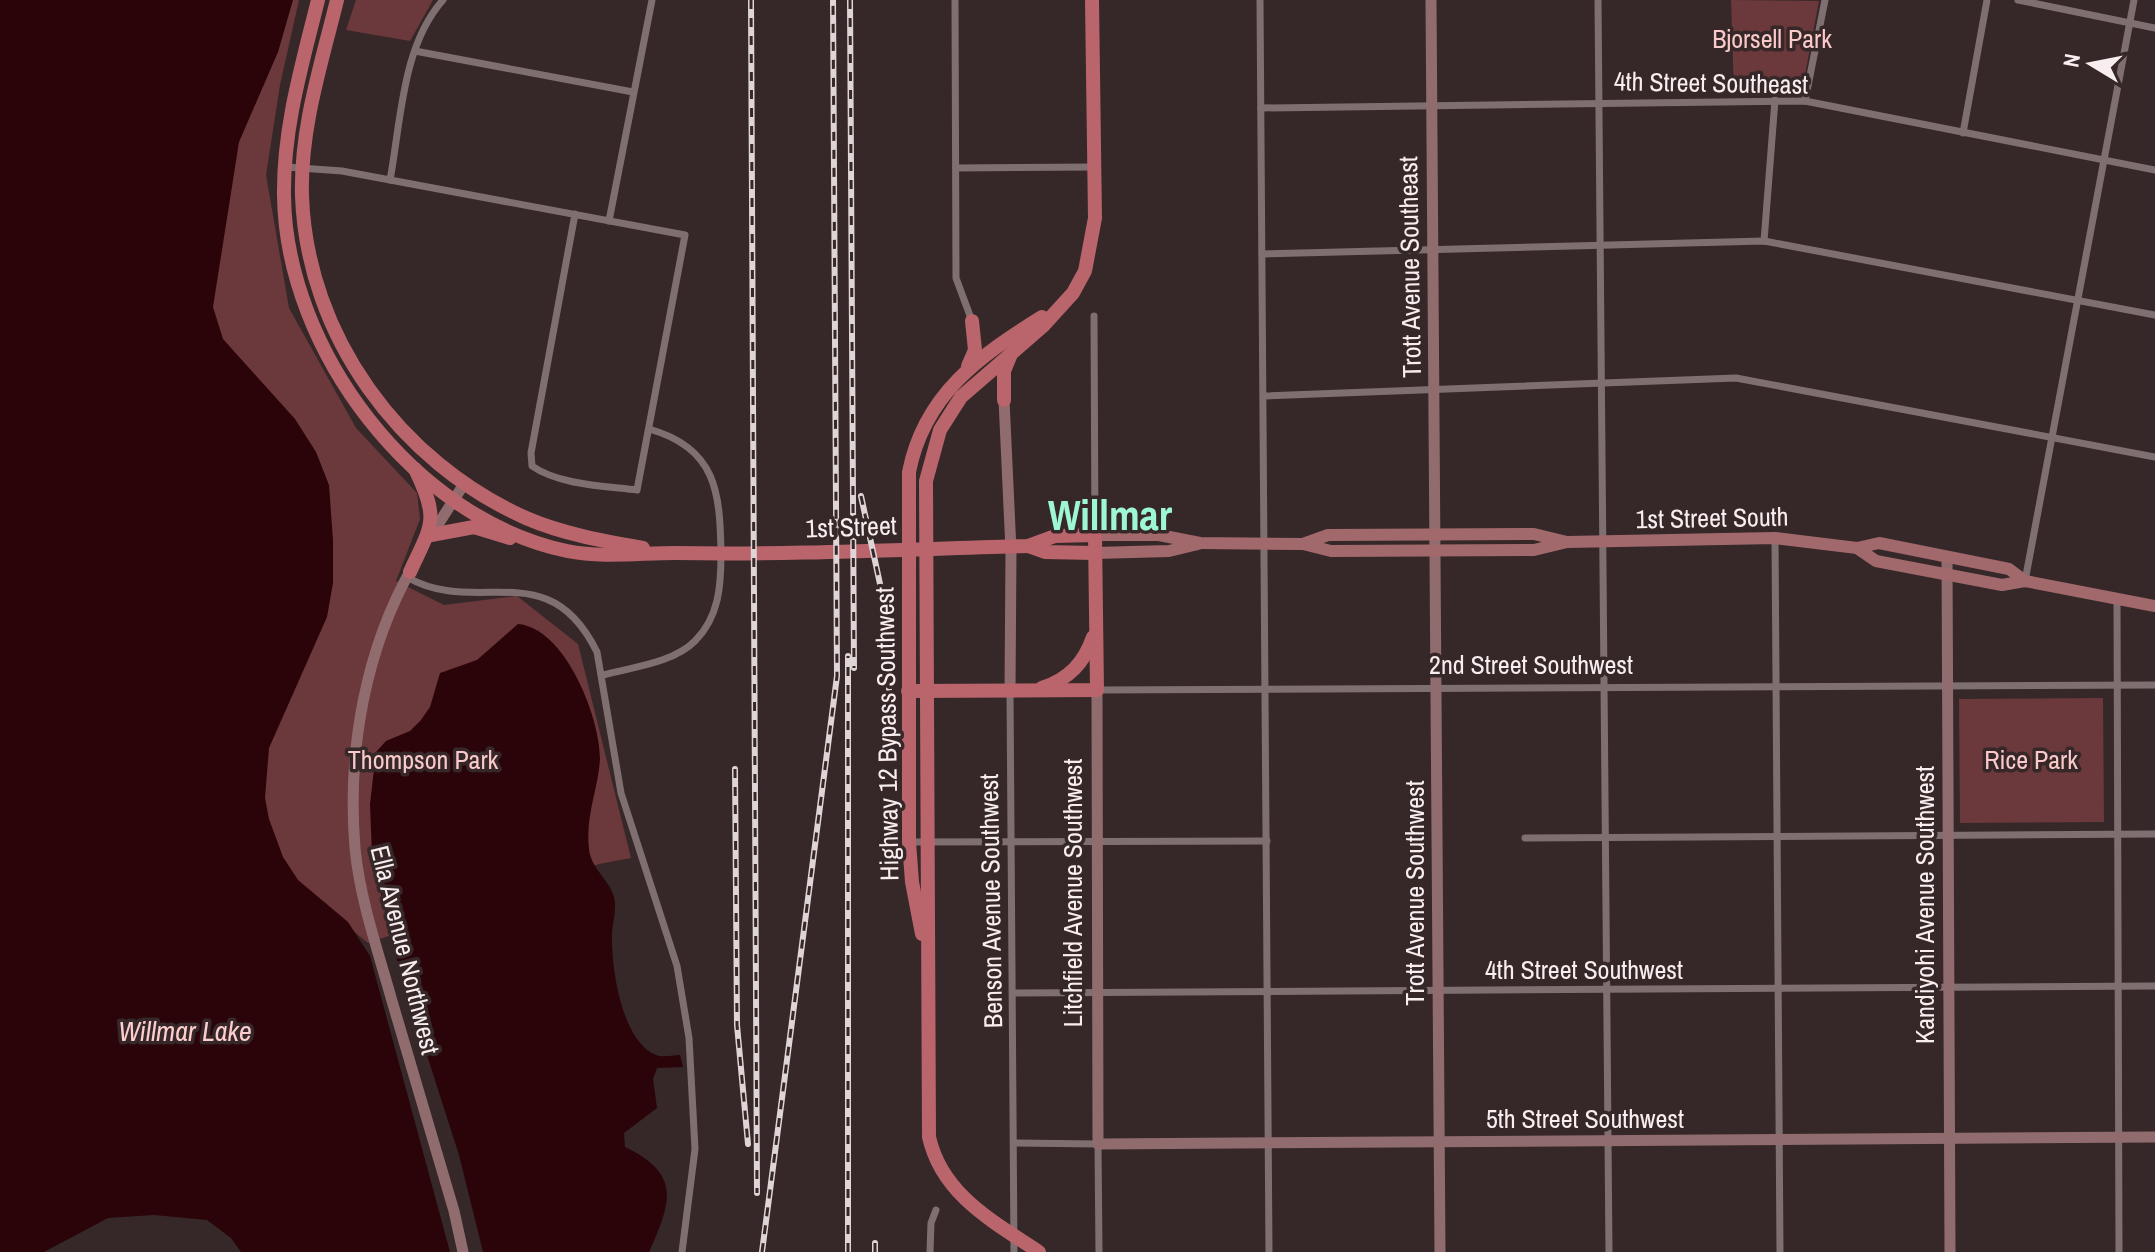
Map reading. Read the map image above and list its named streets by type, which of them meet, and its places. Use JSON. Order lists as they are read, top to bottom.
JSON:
{
  "streets": {
    "highway": [
      "1st Street",
      "2nd Street Southwest",
      "Highway 12 Bypass Southwest",
      "Litchfield Avenue Southwest"
    ],
    "main road": ["1st Street South"],
    "street": [
      "4th Street Southeast",
      "Trott Avenue Southeast",
      "Trott Avenue Southwest",
      "Benson Avenue Southwest",
      "Kandiyohi Avenue Southwest",
      "Ella Avenue Northwest",
      "4th Street Southwest",
      "5th Street Southwest"
    ]
  },
  "crossings": [
    ["4th Street Southeast", "Trott Avenue Southeast"],
    ["Trott Avenue Southeast", "1st Street South"],
    ["Trott Avenue Southeast", "Trott Avenue Southwest"],
    ["1st Street South", "1st Street"],
    ["1st Street South", "Litchfield Avenue Southwest"],
    ["1st Street South", "Trott Avenue Southwest"],
    ["1st Street South", "Kandiyohi Avenue Southwest"],
    ["1st Street", "Litchfield Avenue Southwest"],
    ["2nd Street Southwest", "Highway 12 Bypass Southwest"],
    ["2nd Street Southwest", "Litchfield Avenue Southwest"],
    ["2nd Street Southwest", "Trott Avenue Southwest"],
    ["2nd Street Southwest", "Benson Avenue Southwest"],
    ["2nd Street Southwest", "Kandiyohi Avenue Southwest"],
    ["Highway 12 Bypass Southwest", "Benson Avenue Southwest"],
    ["Litchfield Avenue Southwest", "4th Street Southwest"],
    ["Litchfield Avenue Southwest", "5th Street Southwest"],
    ["Trott Avenue Southwest", "4th Street Southwest"],
    ["Trott Avenue Southwest", "5th Street Southwest"],
    ["Benson Avenue Southwest", "4th Street Southwest"],
    ["Benson Avenue Southwest", "5th Street Southwest"],
    ["Kandiyohi Avenue Southwest", "4th Street Southwest"],
    ["Kandiyohi Avenue Southwest", "5th Street Southwest"]
  ],
  "districts": ["Willmar"],
  "water": ["Willmar Lake"],
  "parks": ["Bjorsell Park", "Thompson Park", "Rice Park"],
  "north": "left"
}
